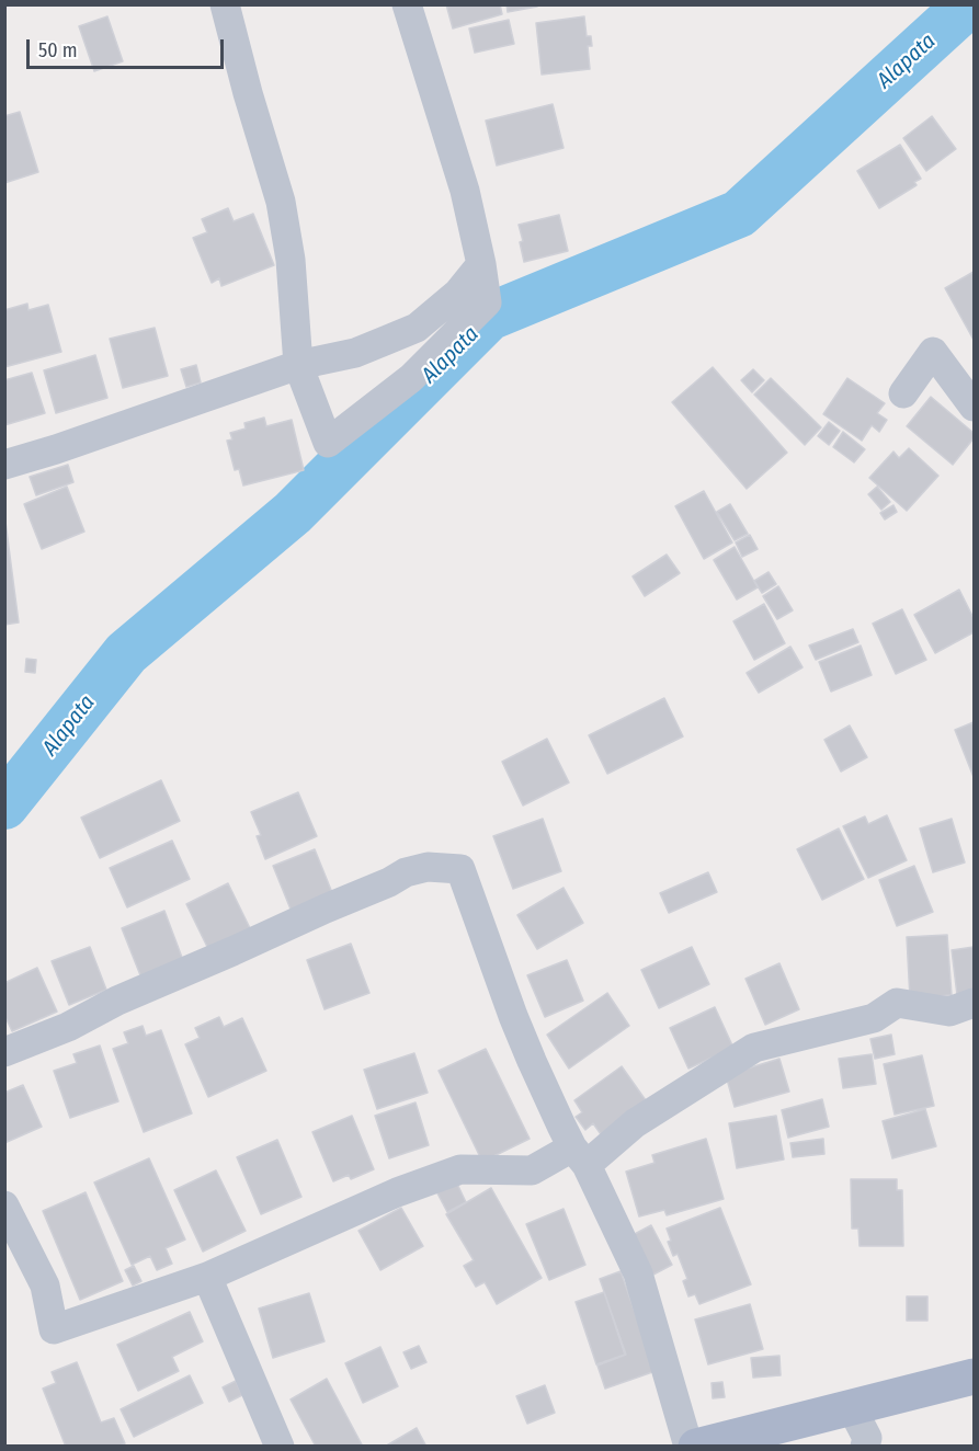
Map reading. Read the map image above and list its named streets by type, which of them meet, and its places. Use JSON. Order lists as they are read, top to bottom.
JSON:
{
  "water": ["Alapata"],
  "scale_bar": "50 m"
}
